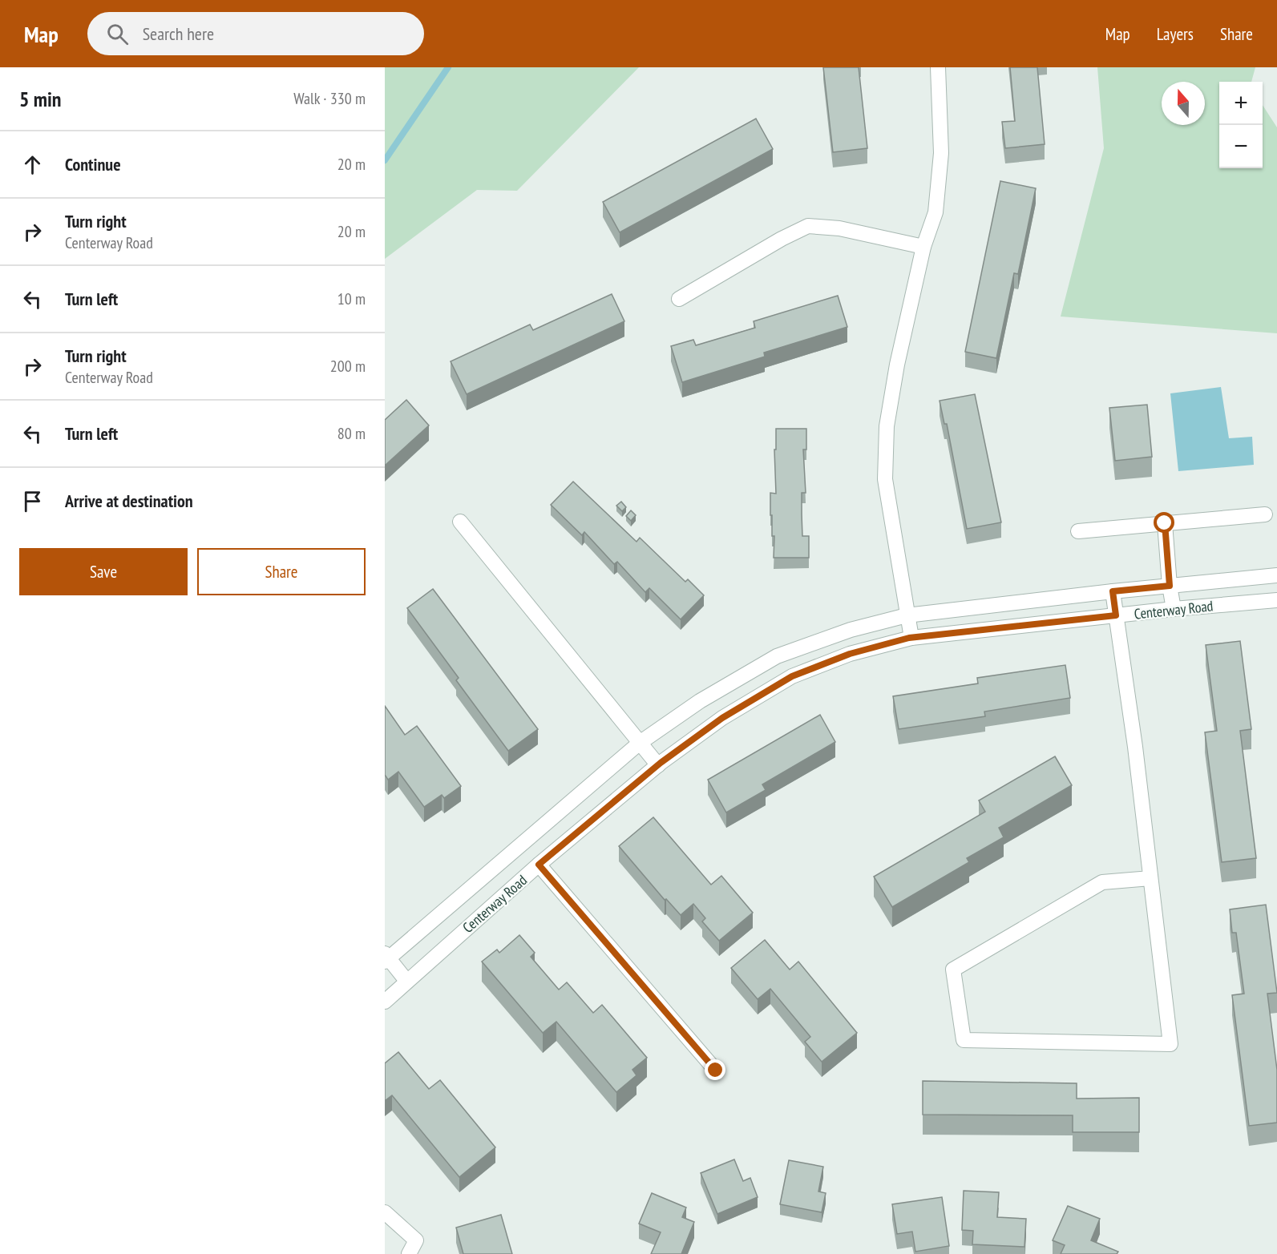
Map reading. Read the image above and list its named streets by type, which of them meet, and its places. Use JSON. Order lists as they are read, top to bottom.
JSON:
{
  "streets": {
    "street": ["Centerway Road"]
  },
  "north": "top",
  "page": {
    "header": "Map",
    "search": "Search here",
    "nav": ["Map", "Layers", "Share"],
    "heading": ["5 min", "Walk · 330 m"],
    "map_buttons": ["+", "−"],
    "list": [
      ["Continue", "20 m"],
      ["Turn right", "Centerway Road", "20 m"],
      ["Turn left", "10 m"],
      ["Turn right", "Centerway Road", "200 m"],
      ["Turn left", "80 m"],
      "Arrive at destination"
    ],
    "buttons": ["Save", "Share"]
  }
}
